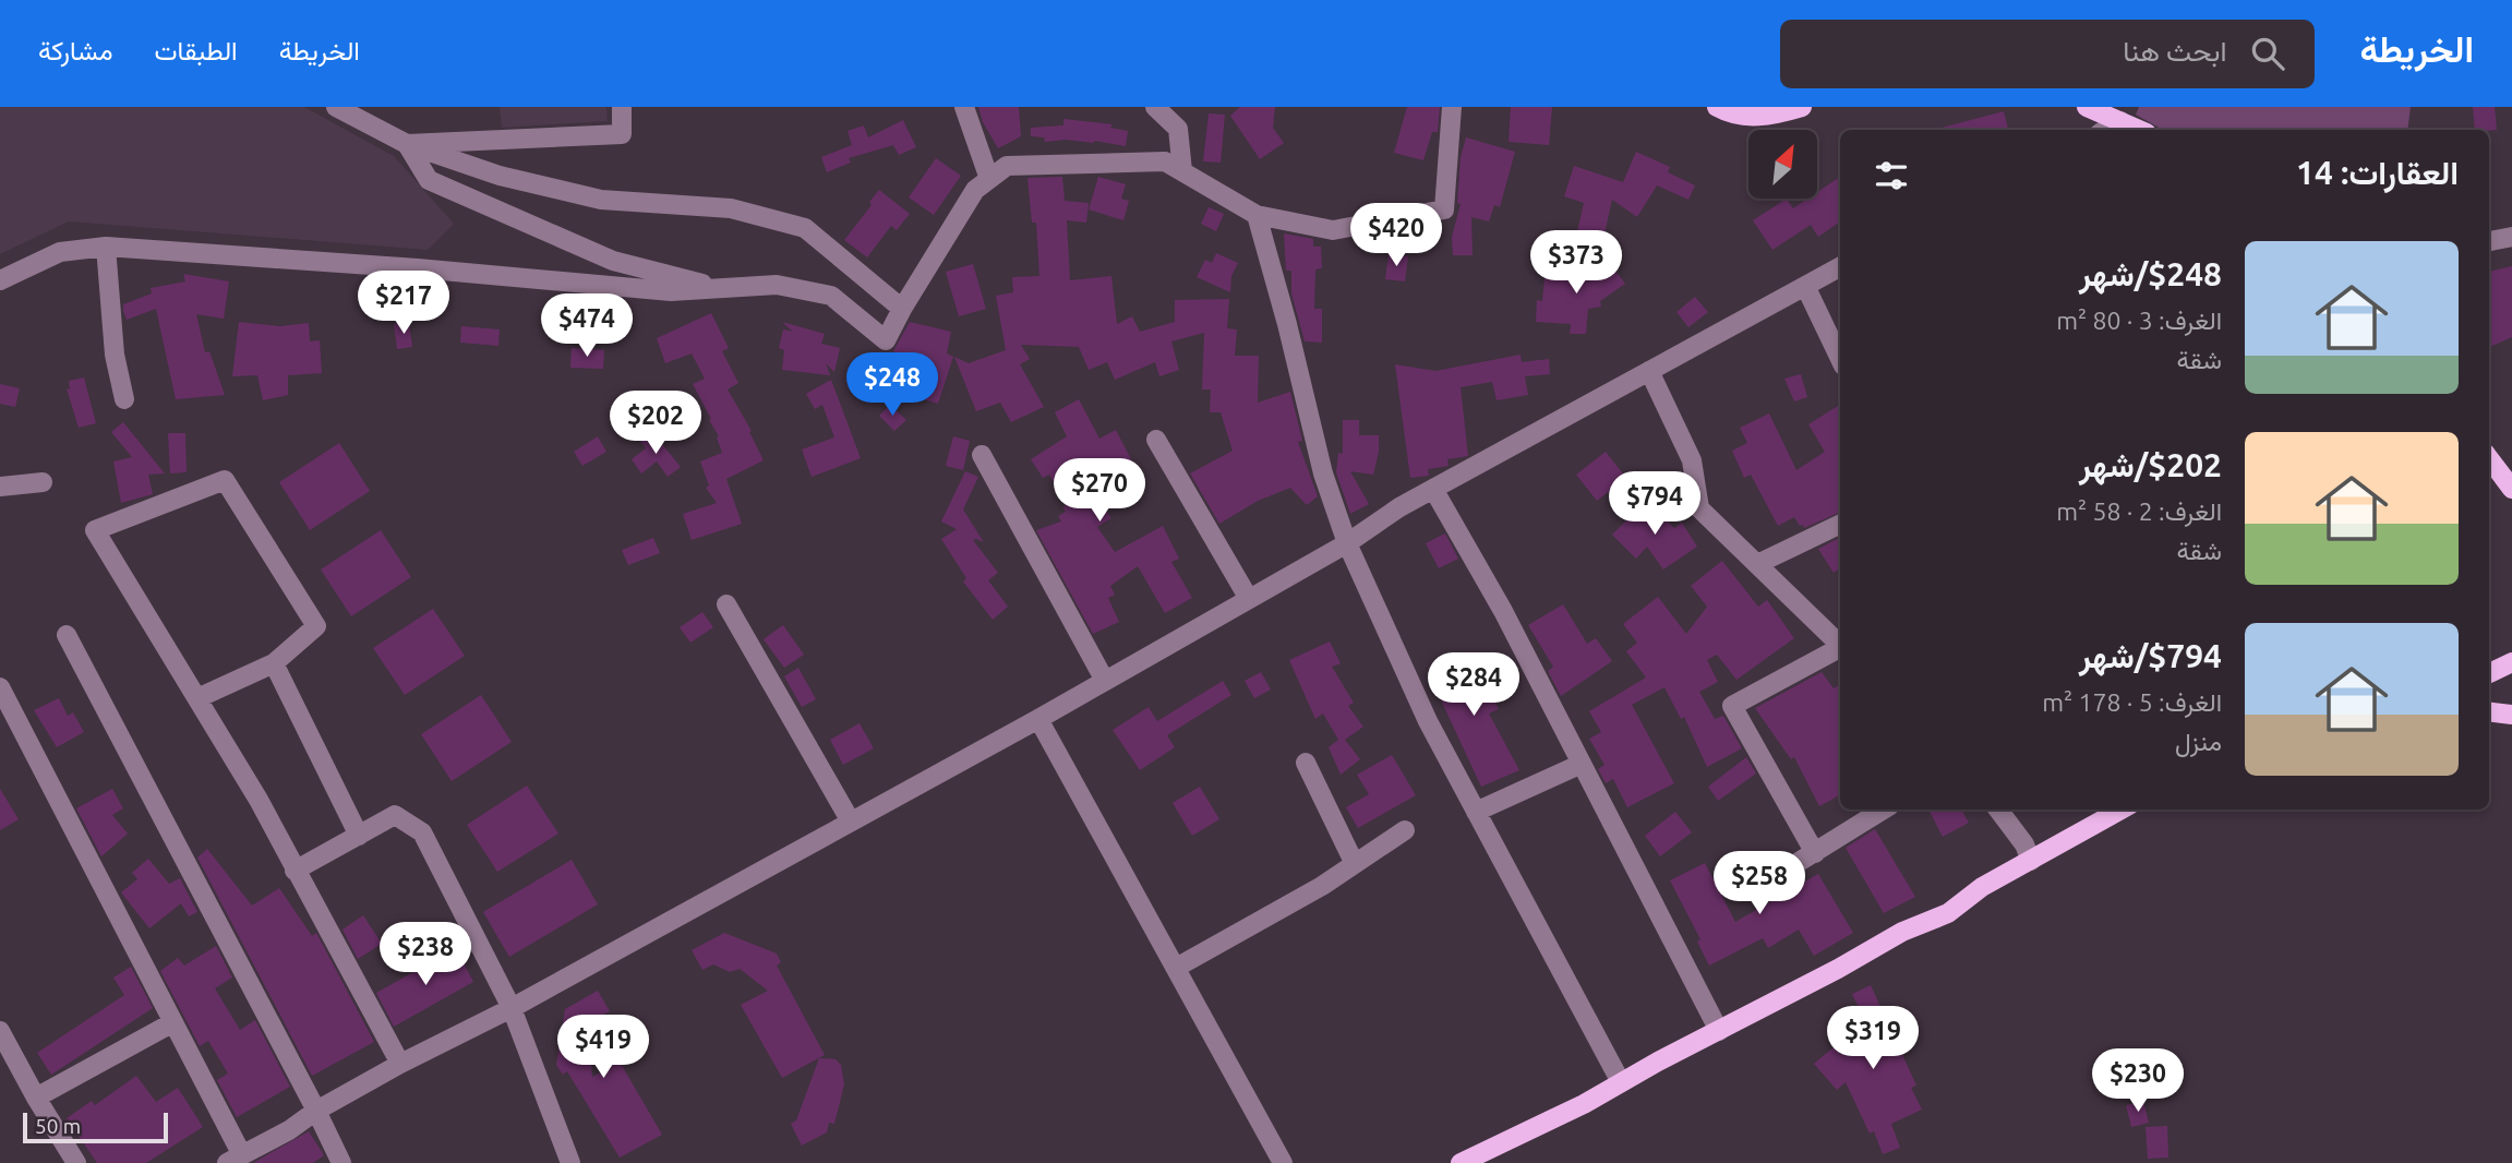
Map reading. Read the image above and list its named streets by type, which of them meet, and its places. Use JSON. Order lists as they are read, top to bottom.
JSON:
{
  "scale_bar": "50 m",
  "north": "top right",
  "page": {
    "header": "الخريطة",
    "search": "ابحث هنا",
    "nav": ["الخريطة", "الطبقات", "مشاركة"],
    "heading": "العقارات: 14",
    "price": [
      "$420",
      "$373",
      "$217",
      "$474",
      "$248",
      "$202",
      "$270",
      "$794",
      "$284",
      "$258",
      "$238",
      "$319",
      "$419",
      "$230"
    ],
    "list": [
      {
        "name": "$248/شهر",
        "note": "الغرف: 3 · 80 m² · شقة"
      },
      {
        "name": "$202/شهر",
        "note": "الغرف: 2 · 58 m² · شقة"
      },
      {
        "name": "$794/شهر",
        "note": "الغرف: 5 · 178 m² · منزل"
      }
    ],
    "scale": "50 m"
  }
}
